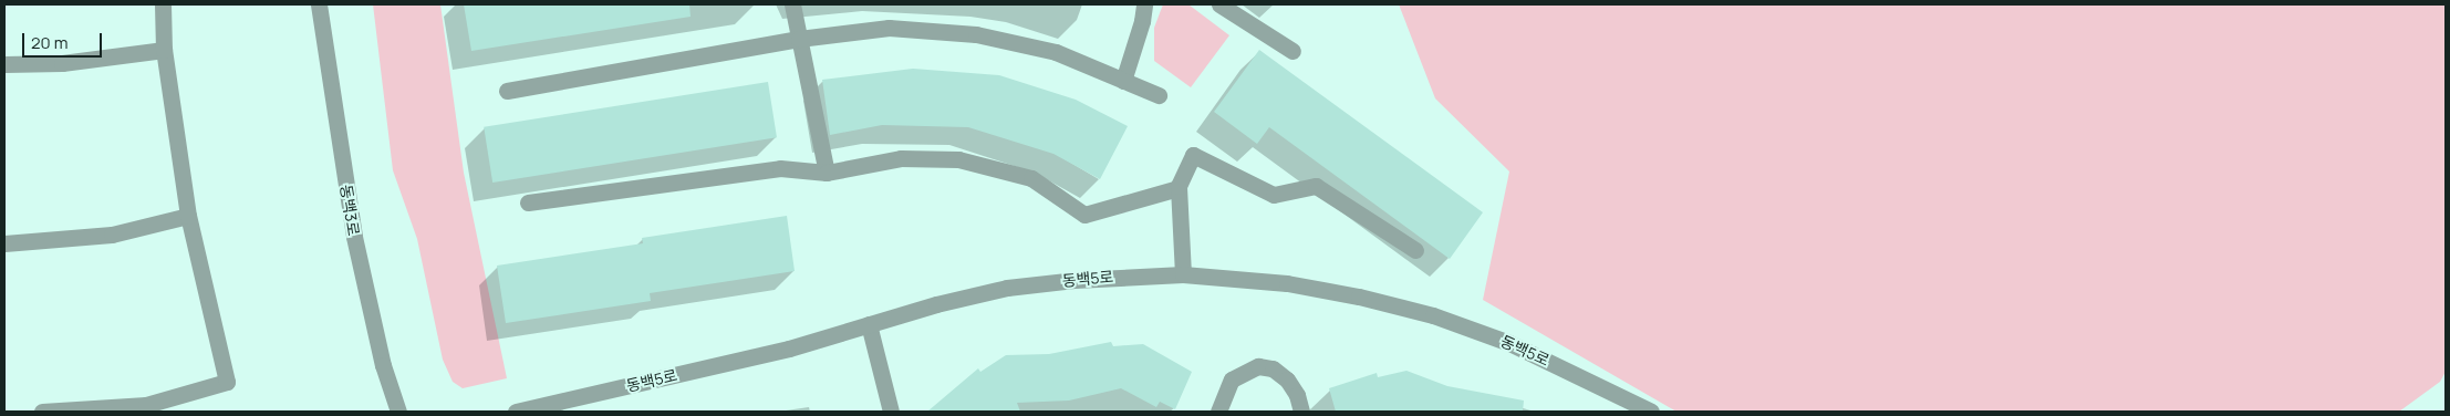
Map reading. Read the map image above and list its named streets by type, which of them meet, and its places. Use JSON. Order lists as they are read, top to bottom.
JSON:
{
  "streets": {
    "street": ["동백3로", "동백5로"]
  },
  "scale_bar": "20 m"
}
